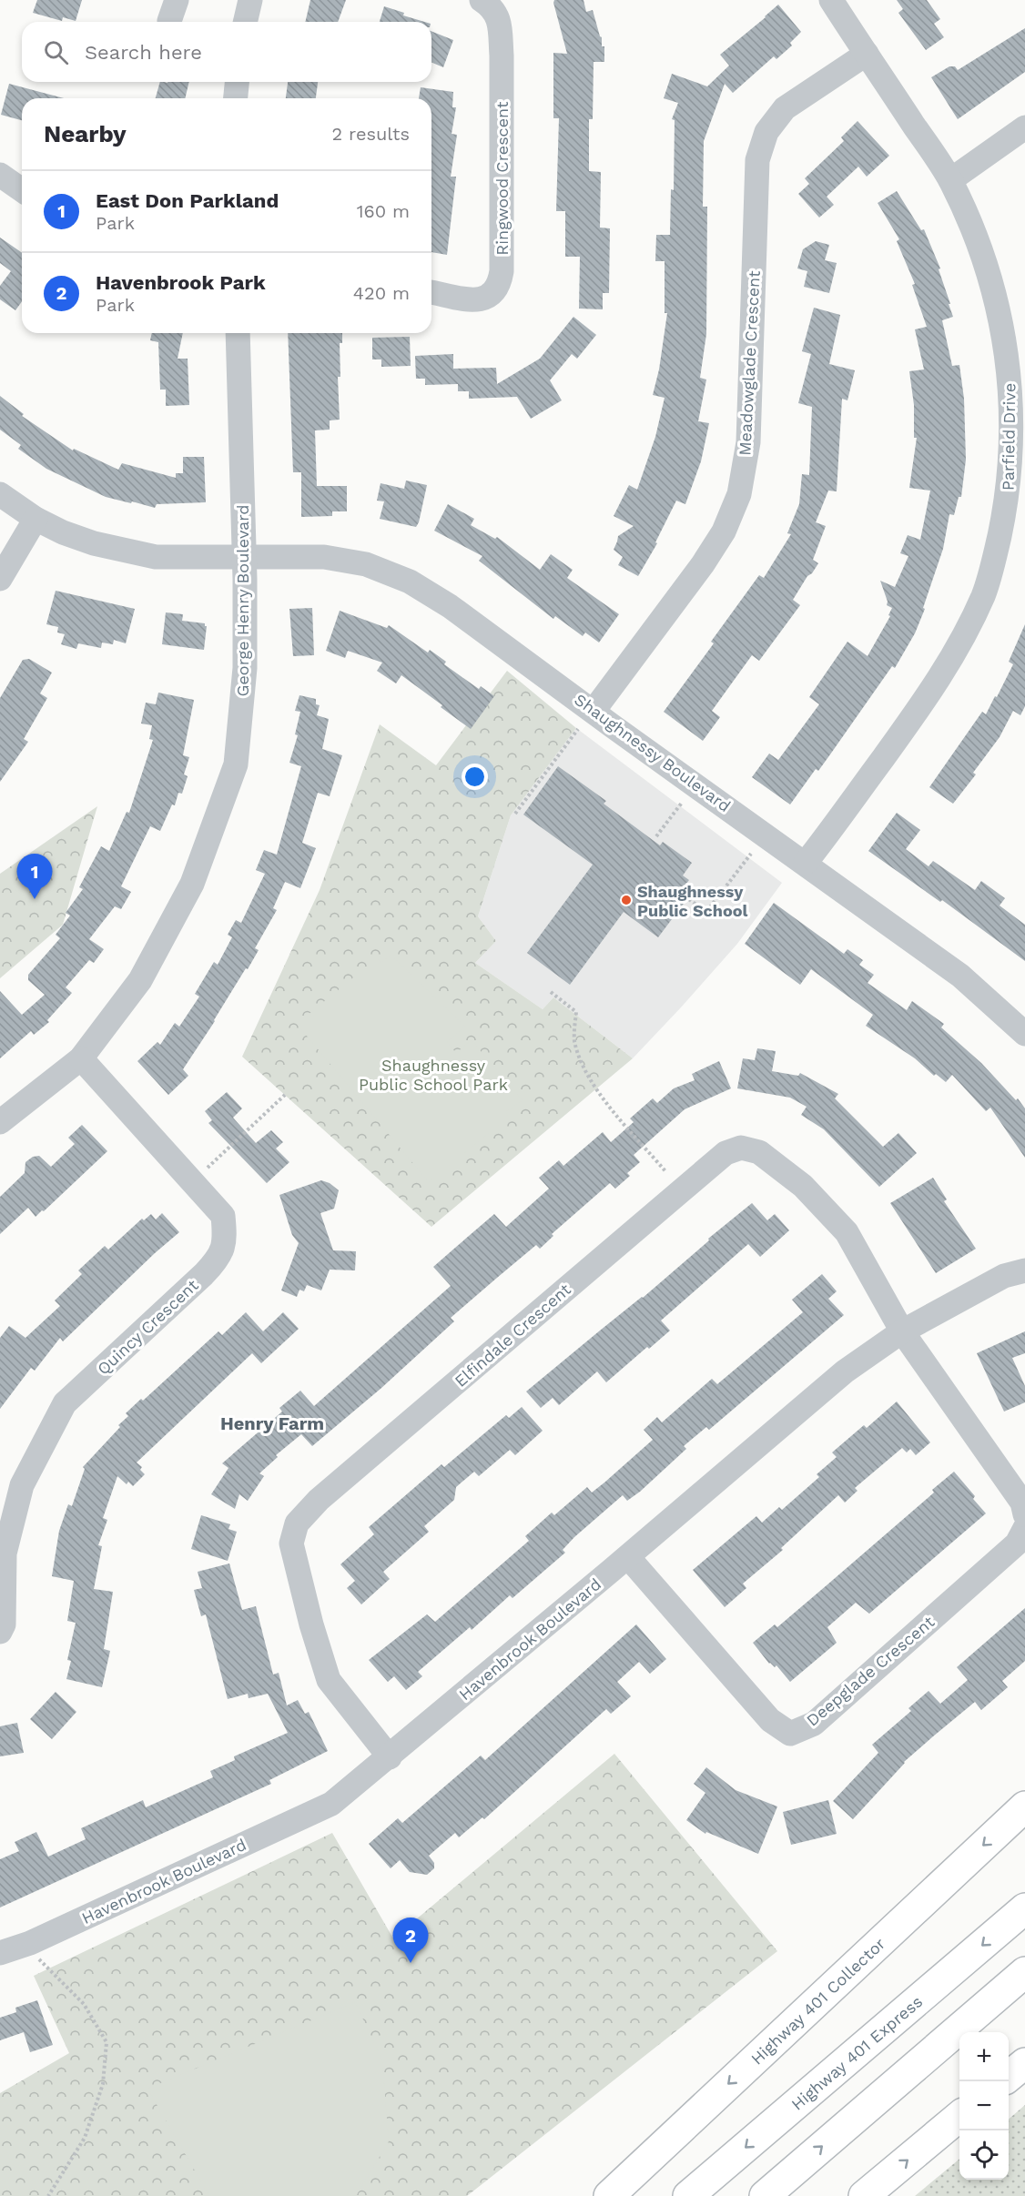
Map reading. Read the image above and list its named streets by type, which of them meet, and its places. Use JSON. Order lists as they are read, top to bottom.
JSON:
{
  "streets": {
    "highway": ["Highway 401 Collector", "Highway 401 Express"],
    "street": [
      "Ringwood Crescent",
      "Meadowglade Crescent",
      "Parfield Drive",
      "George Henry Boulevard",
      "Shaughnessy Boulevard",
      "Quincy Crescent",
      "Elfindale Crescent",
      "Havenbrook Boulevard",
      "Deepglade Crescent"
    ]
  },
  "crossings": [
    ["Meadowglade Crescent", "Parfield Drive"],
    ["Meadowglade Crescent", "Shaughnessy Boulevard"],
    ["Parfield Drive", "Shaughnessy Boulevard"],
    ["George Henry Boulevard", "Shaughnessy Boulevard"],
    ["George Henry Boulevard", "Quincy Crescent"],
    ["Elfindale Crescent", "Havenbrook Boulevard"],
    ["Havenbrook Boulevard", "Deepglade Crescent"]
  ],
  "districts": ["Henry Farm"],
  "parks": ["Shaughnessy Public School Park"],
  "places": ["Shaughnessy Public School"],
  "page": {
    "search": "Search here",
    "heading": ["Nearby", "2 results"],
    "list": [
      {
        "mark": "1",
        "name": "East Don Parkland",
        "note": "Park",
        "value": "160 m"
      },
      {
        "mark": "2",
        "name": "Havenbrook Park",
        "note": "Park",
        "value": "420 m"
      }
    ],
    "pins": ["1", "2"],
    "map_buttons": ["+", "−"]
  }
}
